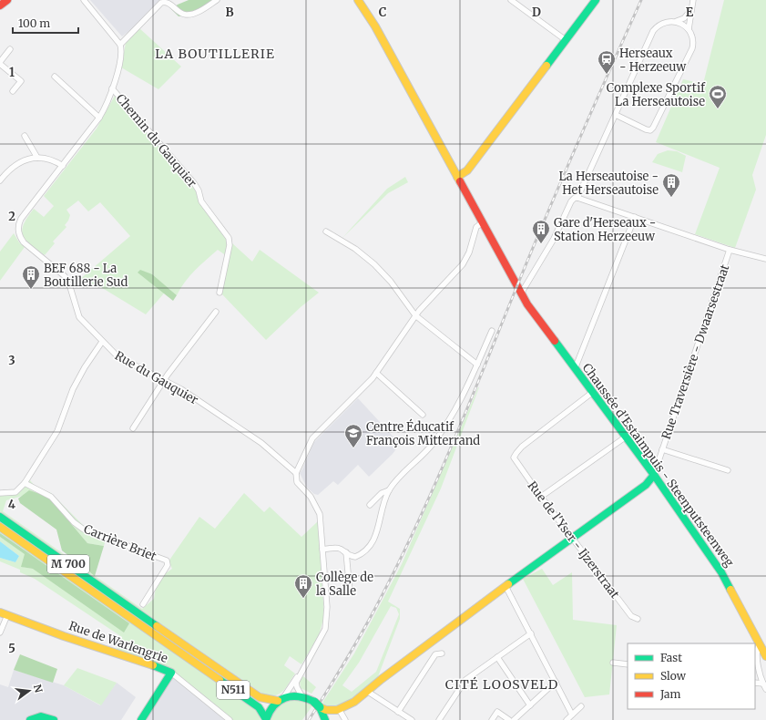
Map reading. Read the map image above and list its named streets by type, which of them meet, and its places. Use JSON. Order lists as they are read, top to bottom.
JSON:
{
  "streets": {
    "main road": [
      "Chaussée d'Estaimpuis - Steenputsteenweg",
      "M 700",
      "Rue de Warlengrie",
      "N511"
    ],
    "street": [
      "Chemin du Gauquier",
      "Rue Traversière - Dwaarsestraat",
      "Rue du Gauquier",
      "Rue de l'Yser - Ijzerstraat",
      "Carrière Briet"
    ]
  },
  "crossings": [
    ["Rue Traversière - Dwaarsestraat", "Chaussée d'Estaimpuis - Steenputsteenweg"],
    ["Chaussée d'Estaimpuis - Steenputsteenweg", "Rue de l'Yser - Ijzerstraat"],
    ["M 700", "N511"]
  ],
  "districts": ["LA BOUTILLERIE", "CITÉ LOOSVELD"],
  "places": {
    "station": ["Herseaux - Herzeeuw"],
    "sports": ["Complexe Sportif La Herseautoise"],
    "building": [
      "La Herseautoise - Het Herseautoise",
      "Gare d'Herseaux - Station Herzeeuw",
      "BEF 688 - La Boutillerie Sud",
      "Collège de la Salle"
    ],
    "school or university": ["Centre Éducatif François Mitterrand"]
  },
  "legend": ["Fast", "Slow", "Jam"],
  "scale_bar": "100 m",
  "north": "right",
  "grid": {
    "columns": [
      "B",
      "C",
      "D",
      "E"
    ],
    "rows": [
      "1",
      "2",
      "3",
      "4",
      "5"
    ]
  }
}
